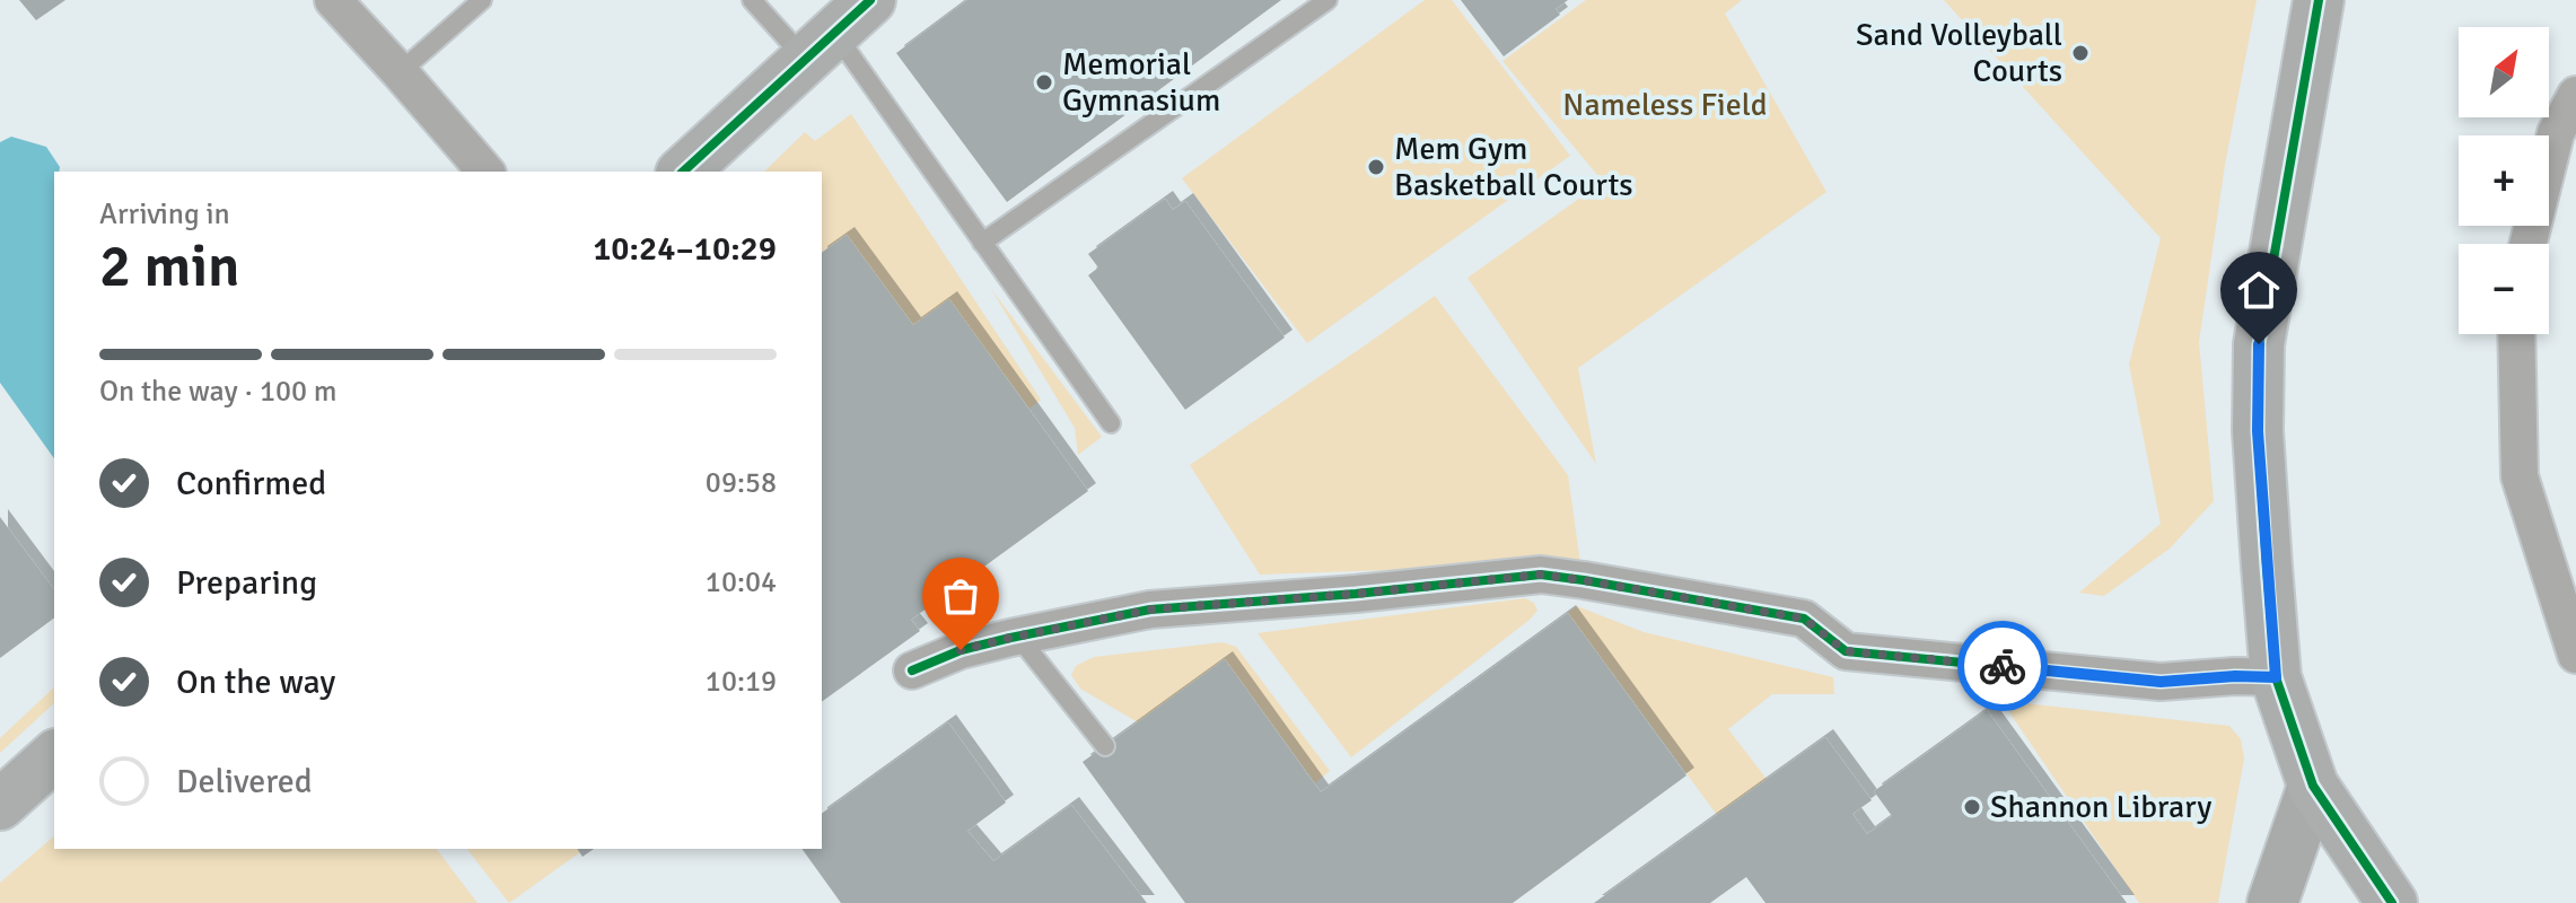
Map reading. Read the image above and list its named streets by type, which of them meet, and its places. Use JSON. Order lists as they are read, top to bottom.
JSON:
{
  "parks": ["Nameless Field"],
  "places": [
    "Sand Volleyball Courts",
    "Memorial Gymnasium",
    "Mem Gym Basketball Courts",
    "Shannon Library"
  ],
  "north": "top right",
  "page": {
    "map_buttons": ["+", "−"],
    "heading": ["2 min", "Arriving in", "10:24–10:29"],
    "bar": "On the way · 100 m",
    "list": [
      ["Confirmed", "09:58"],
      ["Preparing", "10:04"],
      ["On the way", "10:19"],
      "Delivered"
    ]
  }
}
